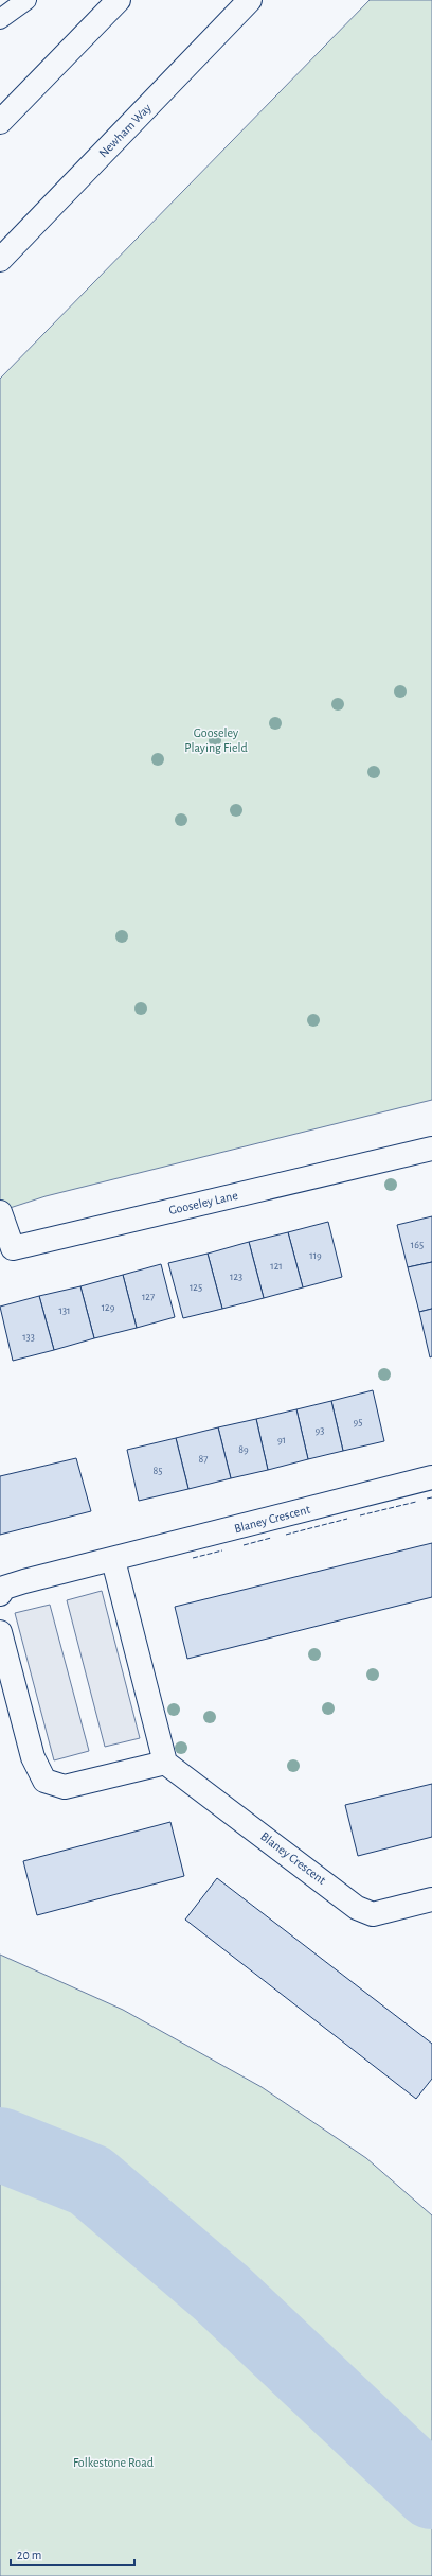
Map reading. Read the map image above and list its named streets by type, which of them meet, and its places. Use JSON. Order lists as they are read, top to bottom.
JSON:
{
  "streets": {
    "main road": ["Newham Way", "Gooseley Lane", "Blaney Crescent"]
  },
  "parks": ["Gooseley Playing Field", "Folkestone Road"],
  "house_numbers": [
    "165",
    "119",
    "121",
    "123",
    "125",
    "127",
    "129",
    "131",
    "133",
    "95",
    "93",
    "91",
    "89",
    "87",
    "85"
  ],
  "scale_bar": "20 m"
}
